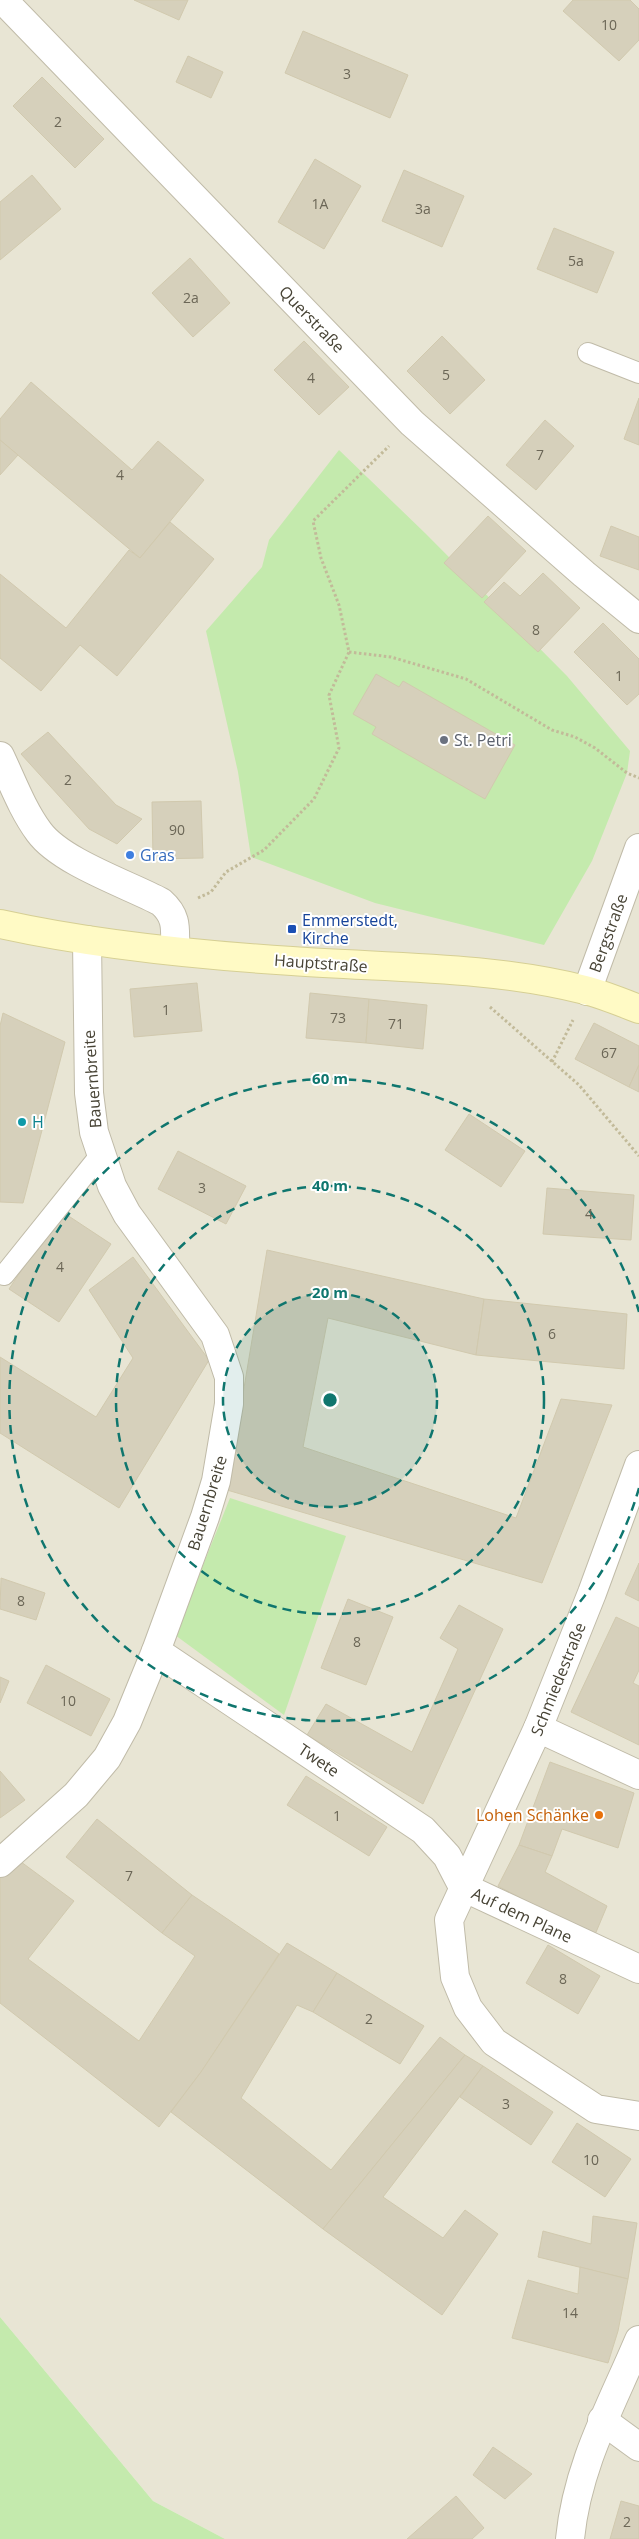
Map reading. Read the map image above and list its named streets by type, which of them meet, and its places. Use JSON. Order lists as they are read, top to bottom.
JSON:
{
  "streets": {
    "main road": ["Hauptstraße"],
    "street": [
      "Querstraße",
      "Bergstraße",
      "Bauernbreite",
      "Schmiedestraße",
      "Twete",
      "Auf dem Plane"
    ]
  },
  "crossings": [
    ["Bergstraße", "Hauptstraße"],
    ["Hauptstraße", "Bauernbreite"],
    ["Bauernbreite", "Twete"],
    ["Schmiedestraße", "Twete"],
    ["Schmiedestraße", "Auf dem Plane"],
    ["Twete", "Auf dem Plane"]
  ],
  "places": {
    "other": [
      "St. Petri",
      "Gras",
      "H",
      "Lohen Schänke"
    ],
    "transit": ["Emmerstedt, Kirche"]
  },
  "house_numbers": [
    "10",
    "3",
    "2",
    "1A",
    "3a",
    "5a",
    "2a",
    "5",
    "4",
    "7",
    "4",
    "8",
    "1",
    "2",
    "90",
    "1",
    "73",
    "71",
    "67",
    "3",
    "4",
    "4",
    "6",
    "8",
    "8",
    "10",
    "1",
    "7",
    "8",
    "2",
    "3",
    "10",
    "14",
    "2"
  ],
  "rings": ["60 m", "40 m", "20 m"]
}
